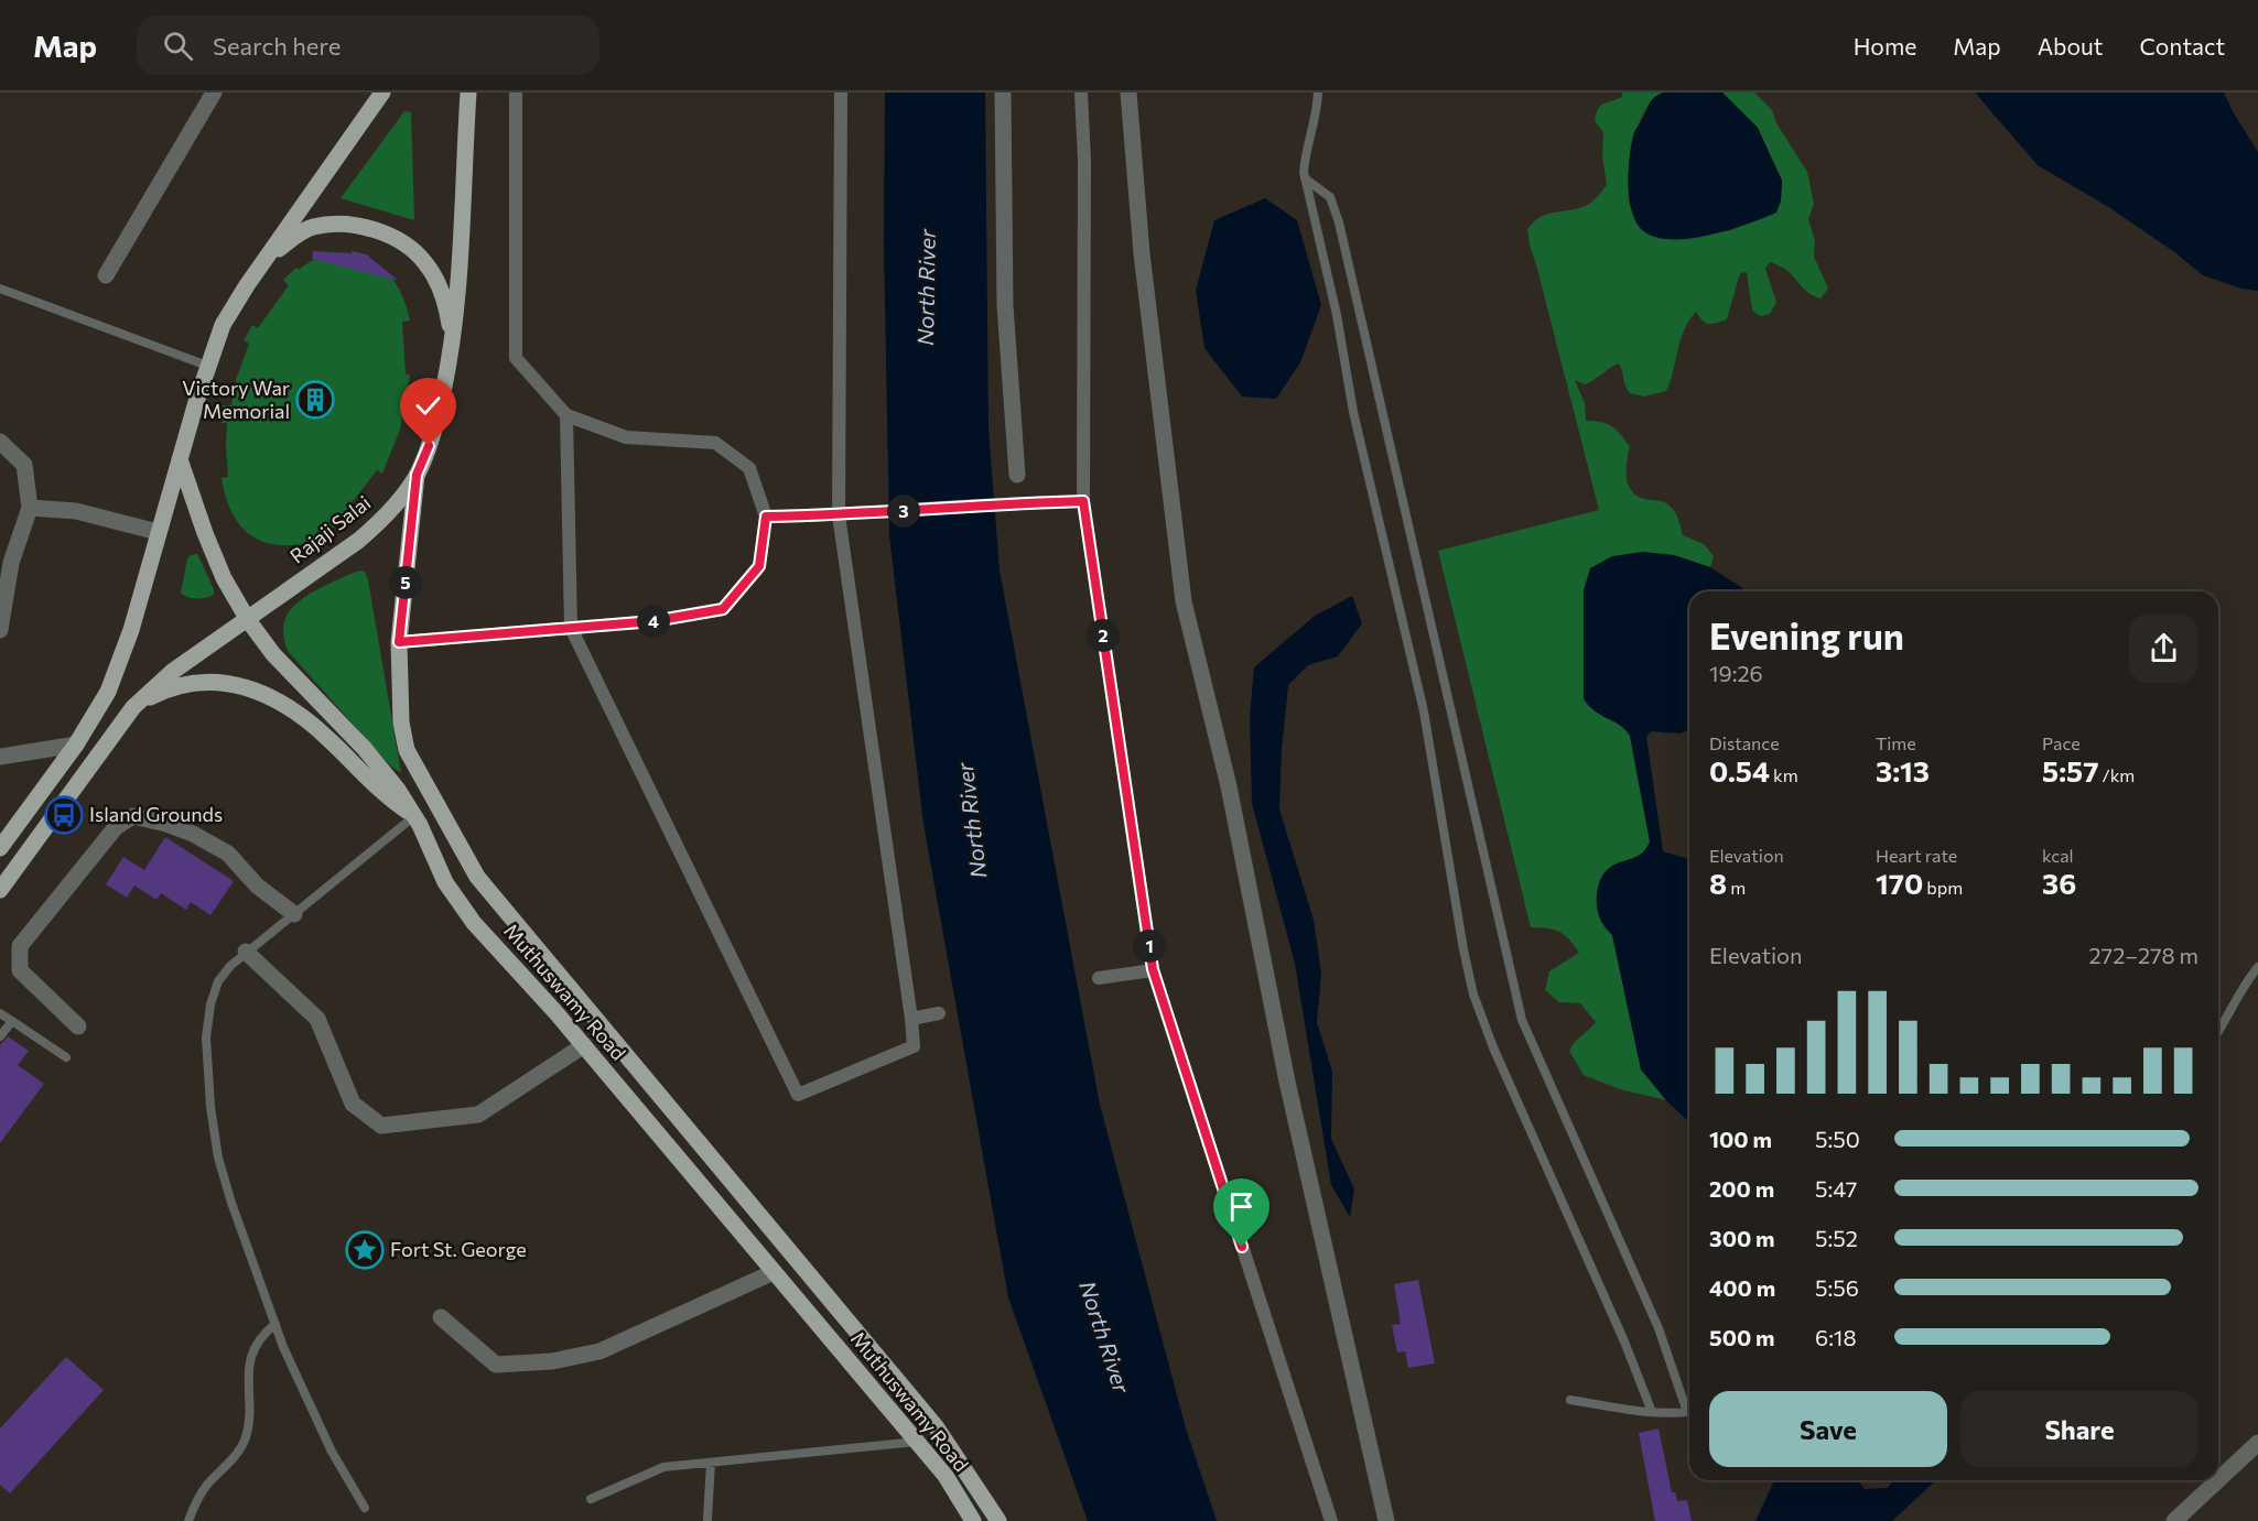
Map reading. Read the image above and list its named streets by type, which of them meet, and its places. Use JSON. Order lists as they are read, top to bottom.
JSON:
{
  "streets": {
    "main road": ["Rajaji Salai", "Muthuswamy Road"]
  },
  "crossings": [
    ["Rajaji Salai", "Muthuswamy Road"]
  ],
  "water": ["North River"],
  "places": {
    "building": ["Victory War Memorial"],
    "bus stop": ["Island Grounds"],
    "place": ["Fort St. George"]
  },
  "page": {
    "header": "Map",
    "search": "Search here",
    "nav": [
      "Home",
      "Map",
      "About",
      "Contact"
    ],
    "pins": [
      "3",
      "5",
      "4",
      "2",
      "1"
    ],
    "heading": ["Evening run", "19:26"],
    "stats": [
      ["Distance", "0.54 km"],
      ["Time", "3:13"],
      ["Pace", "5:57 /km"],
      ["Elevation", "8 m"],
      ["Heart rate", "170 bpm"],
      ["kcal", "36"]
    ],
    "chart": ["Elevation", "272–278 m"],
    "list": [
      {
        "name": "100 m",
        "note": "5:50"
      },
      {
        "name": "200 m",
        "note": "5:47"
      },
      {
        "name": "300 m",
        "note": "5:52"
      },
      {
        "name": "400 m",
        "note": "5:56"
      },
      {
        "name": "500 m",
        "note": "6:18"
      }
    ],
    "buttons": ["Save", "Share"]
  }
}
